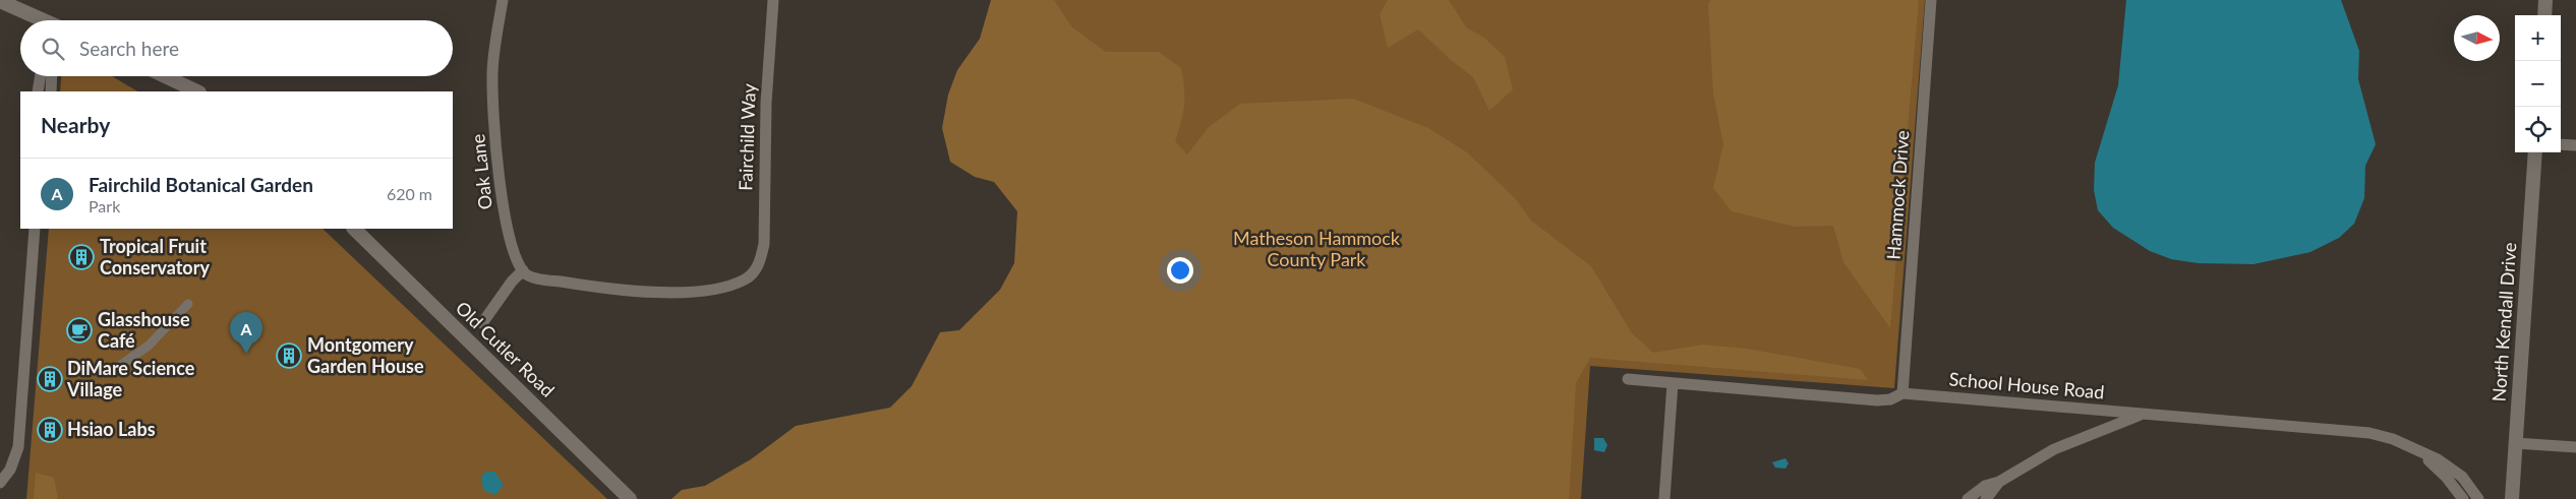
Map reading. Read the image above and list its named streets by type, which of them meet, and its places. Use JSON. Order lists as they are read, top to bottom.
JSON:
{
  "streets": {
    "main road": ["North Kendall Drive", "Old Cutler Road"],
    "street": [
      "Fairchild Way",
      "Oak Lane",
      "Hammock Drive",
      "School House Road"
    ]
  },
  "crossings": [
    ["Fairchild Way", "Oak Lane"],
    ["Hammock Drive", "School House Road"]
  ],
  "parks": ["Matheson Hammock County Park"],
  "places": {
    "building": [
      "Tropical Fruit Conservatory",
      "Montgomery Garden House",
      "DiMare Science Village",
      "Hsiao Labs"
    ],
    "cafe": ["Glasshouse Café"]
  },
  "north": "right",
  "page": {
    "map_buttons": ["+", "−"],
    "search": "Search here",
    "heading": "Nearby",
    "list": [
      {
        "mark": "A",
        "name": "Fairchild Botanical Garden",
        "note": "Park",
        "value": "620 m"
      }
    ],
    "pins": "A"
  }
}
